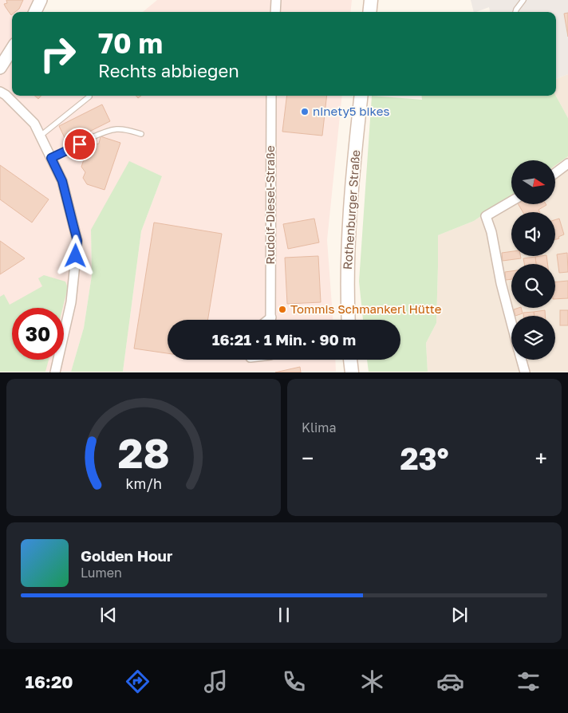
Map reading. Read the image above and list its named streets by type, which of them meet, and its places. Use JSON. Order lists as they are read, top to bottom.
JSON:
{
  "streets": {
    "main road": ["Rothenburger Straße"],
    "street": ["Rudolf-Diesel-Straße"]
  },
  "places": ["ninety5 bikes", "Tommis Schmankerl Hütte"],
  "north": "right",
  "page": {
    "turn": ["70 m", "Rechts abbiegen"],
    "limit": "30",
    "trip": "16:21 · 1 Min. · 90 m",
    "tile": "Klima",
    "heat": ["−", "23°", "+"],
    "song": ["Golden Hour", "Lumen"],
    "tabs": "16:20",
    "gauge": ["28", "km/h"]
  }
}
